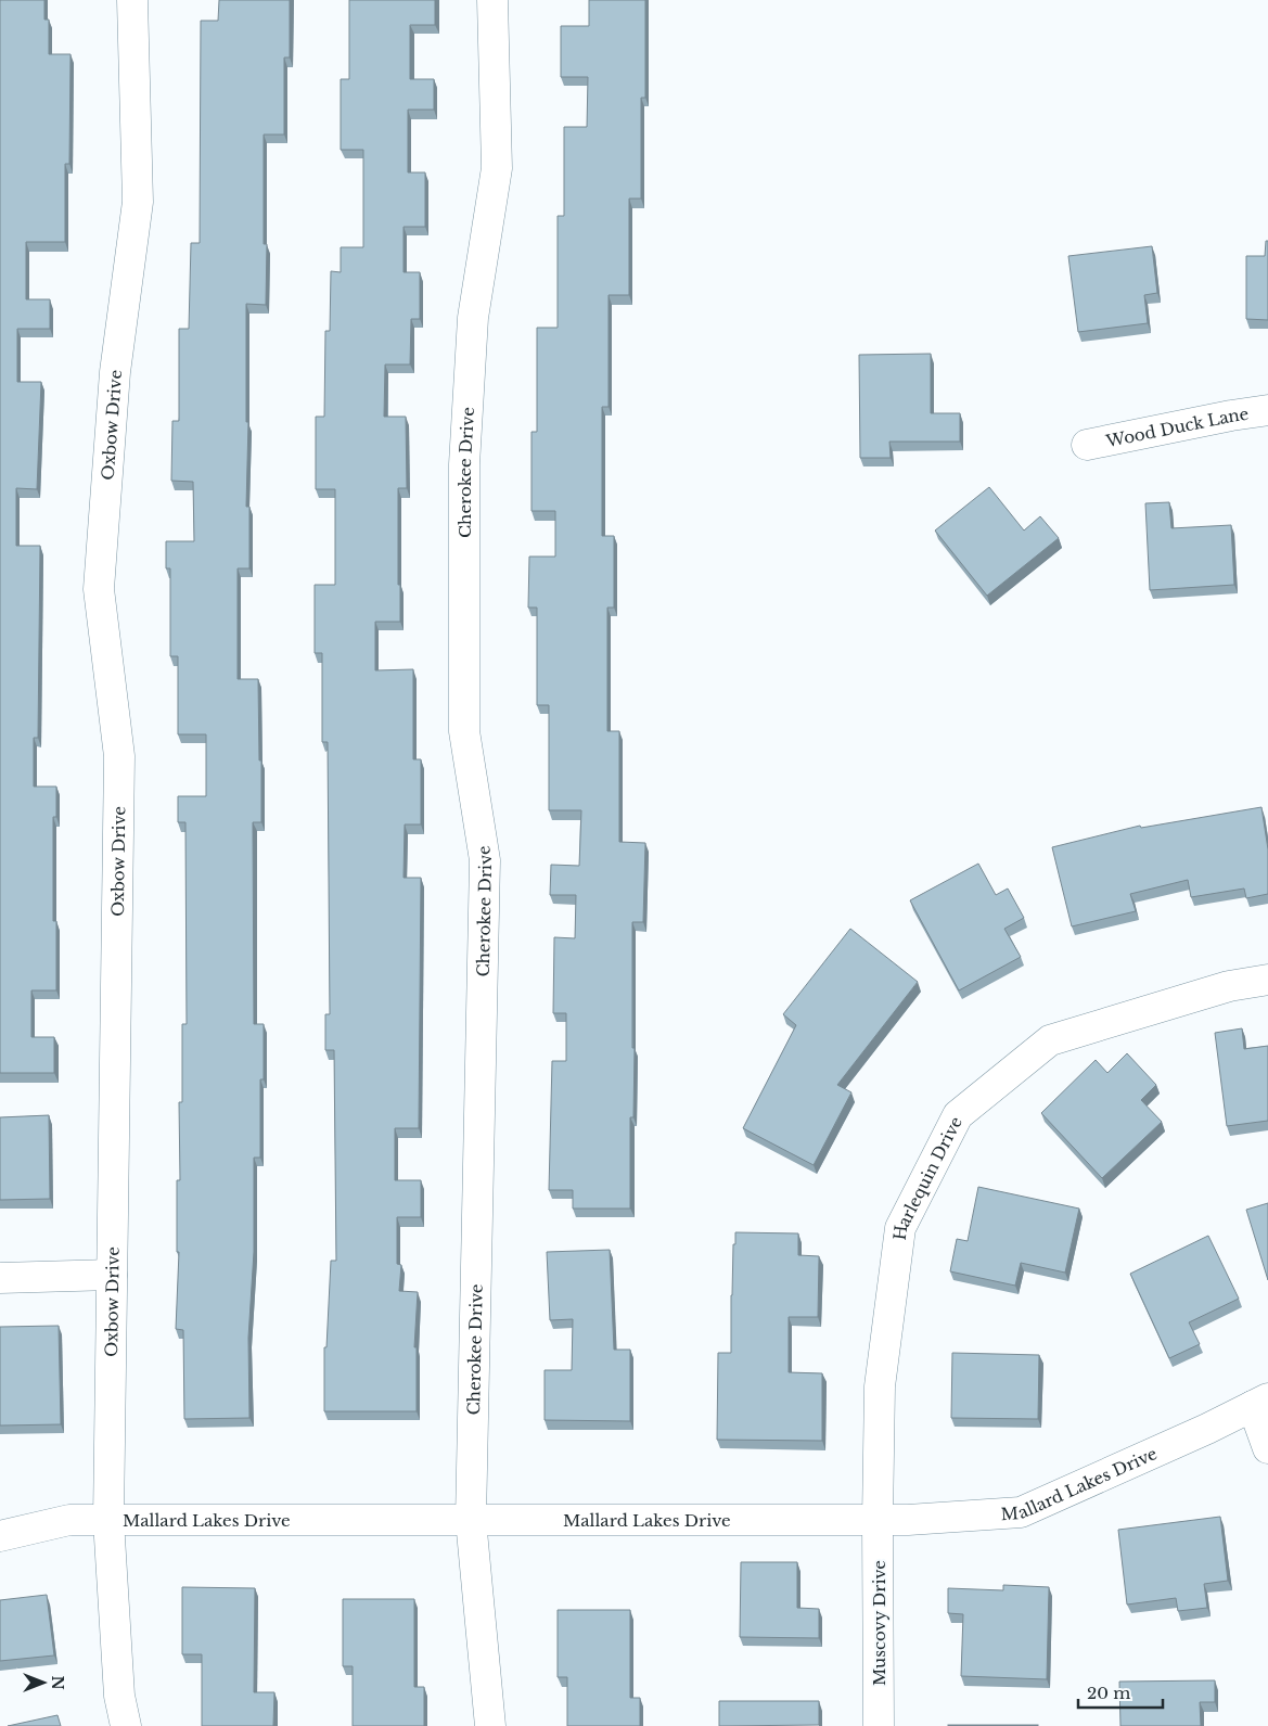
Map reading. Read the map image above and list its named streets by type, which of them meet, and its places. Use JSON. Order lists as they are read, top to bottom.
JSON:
{
  "streets": {
    "street": [
      "Oxbow Drive",
      "Wood Duck Lane",
      "Cherokee Drive",
      "Harlequin Drive",
      "Mallard Lakes Drive",
      "Muscovy Drive"
    ]
  },
  "crossings": [
    ["Oxbow Drive", "Mallard Lakes Drive"],
    ["Cherokee Drive", "Mallard Lakes Drive"],
    ["Harlequin Drive", "Mallard Lakes Drive"],
    ["Harlequin Drive", "Muscovy Drive"],
    ["Mallard Lakes Drive", "Muscovy Drive"]
  ],
  "scale_bar": "20 m",
  "north": "right"
}
